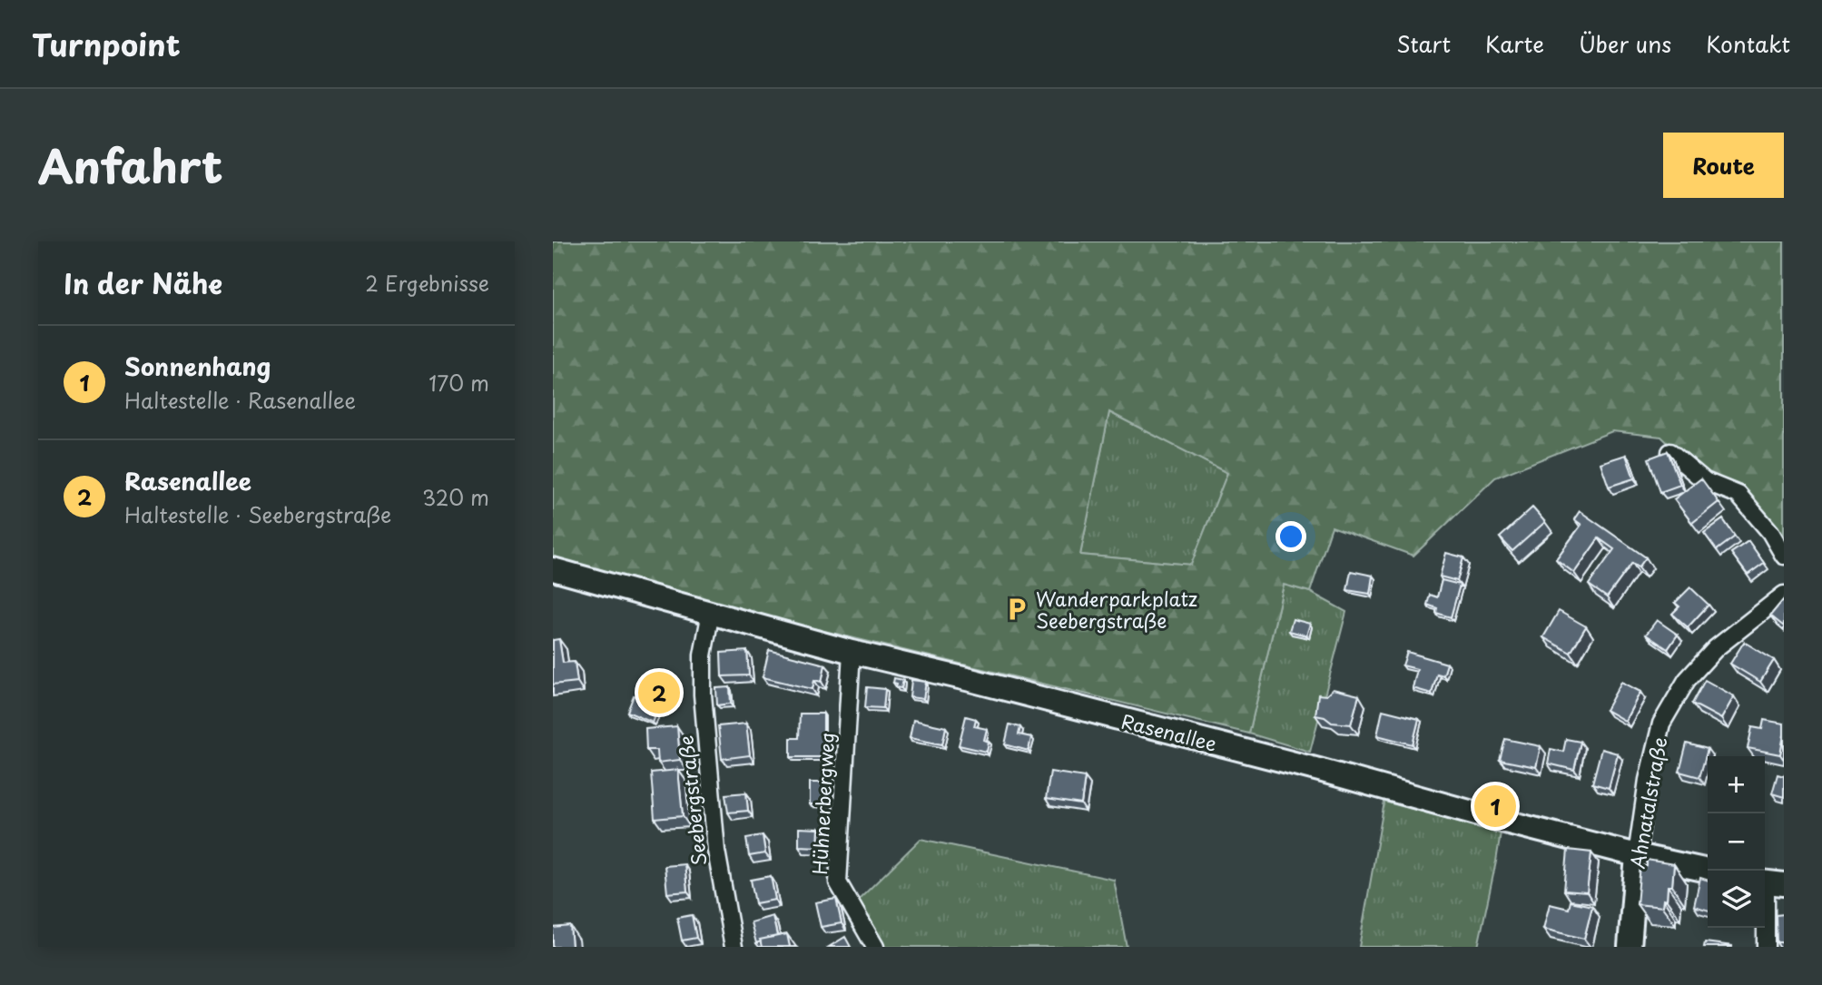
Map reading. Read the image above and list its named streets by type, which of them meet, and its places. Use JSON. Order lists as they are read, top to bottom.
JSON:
{
  "streets": {
    "main road": ["Rasenallee", "Ahnatalstraße"],
    "street": ["Seebergstraße", "Hühnerbergweg"]
  },
  "crossings": [
    ["Rasenallee", "Seebergstraße"],
    ["Rasenallee", "Ahnatalstraße"],
    ["Rasenallee", "Hühnerbergweg"]
  ],
  "places": {
    "parking": ["Wanderparkplatz Seebergstraße"]
  },
  "page": {
    "header": "Turnpoint",
    "nav": [
      "Start",
      "Karte",
      "Über uns",
      "Kontakt"
    ],
    "title": "Anfahrt",
    "buttons": "Route",
    "heading": ["In der Nähe", "2 Ergebnisse"],
    "list": [
      {
        "mark": "1",
        "name": "Sonnenhang",
        "note": "Haltestelle · Rasenallee",
        "value": "170 m"
      },
      {
        "mark": "2",
        "name": "Rasenallee",
        "note": "Haltestelle · Seebergstraße",
        "value": "320 m"
      }
    ],
    "pins": ["2", "1"],
    "map_buttons": ["+", "−"]
  }
}
